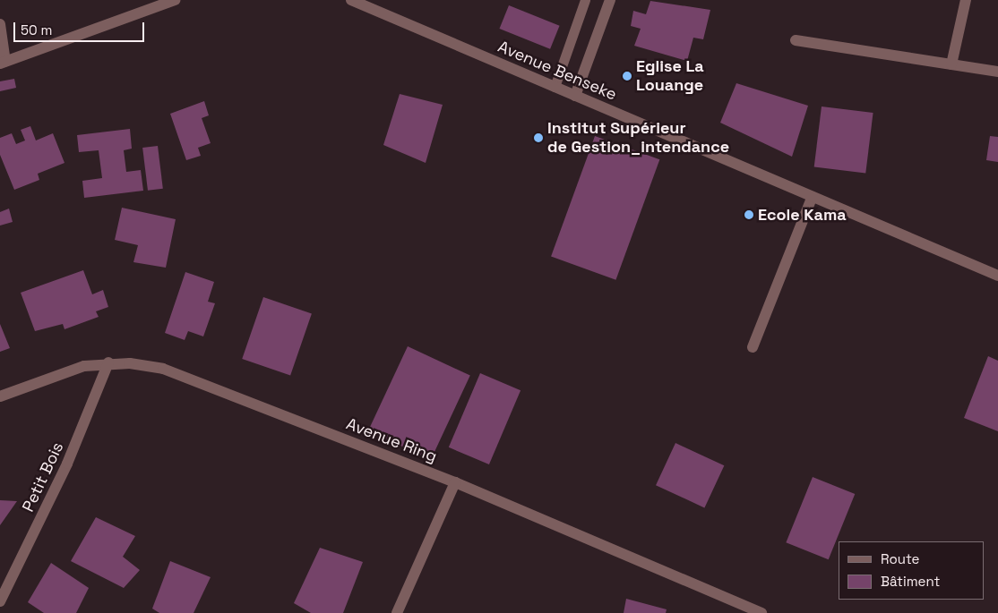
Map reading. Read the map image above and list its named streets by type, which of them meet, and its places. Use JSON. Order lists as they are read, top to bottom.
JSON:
{
  "streets": {
    "street": ["Avenue Benseke", "Avenue Ring", "Petit Bois"]
  },
  "crossings": [
    ["Avenue Ring", "Petit Bois"]
  ],
  "places": ["Eglise La Louange", "Institut Supérieur de Gestion_intendance", "Ecole Kama"],
  "legend": ["Route", "Bâtiment"],
  "scale_bar": "50 m"
}
